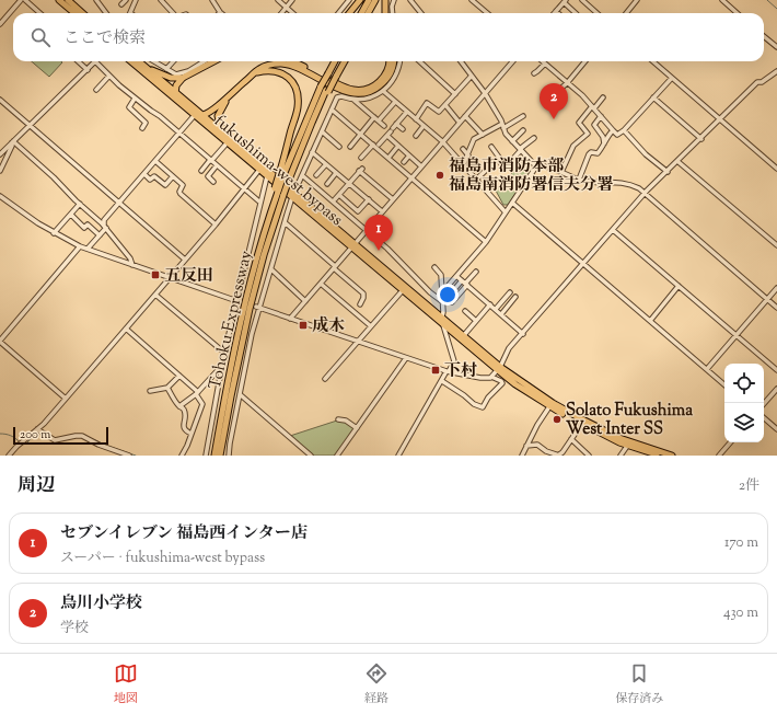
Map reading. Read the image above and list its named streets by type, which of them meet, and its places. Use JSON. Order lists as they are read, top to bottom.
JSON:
{
  "streets": {
    "highway": ["fukushima-west bypass", "Tohoku Expressway"]
  },
  "places": {
    "other": ["福島市消防本部 福島南消防署信夫分署", "Solato Fukushima West Inter SS"],
    "transit": ["五反田", "成木", "下村"]
  },
  "scale_bar": "200 m",
  "page": {
    "search": "ここで検索",
    "pins": ["2", "1"],
    "scale": "200 m",
    "heading": ["周辺", "2件"],
    "list": [
      {
        "mark": "1",
        "name": "セブンイレブン 福島西インター店",
        "note": "スーパー · fukushima-west bypass",
        "value": "170 m"
      },
      {
        "mark": "2",
        "name": "鳥川小学校",
        "note": "学校",
        "value": "430 m"
      }
    ],
    "nav": ["地図", "経路", "保存済み"]
  }
}
